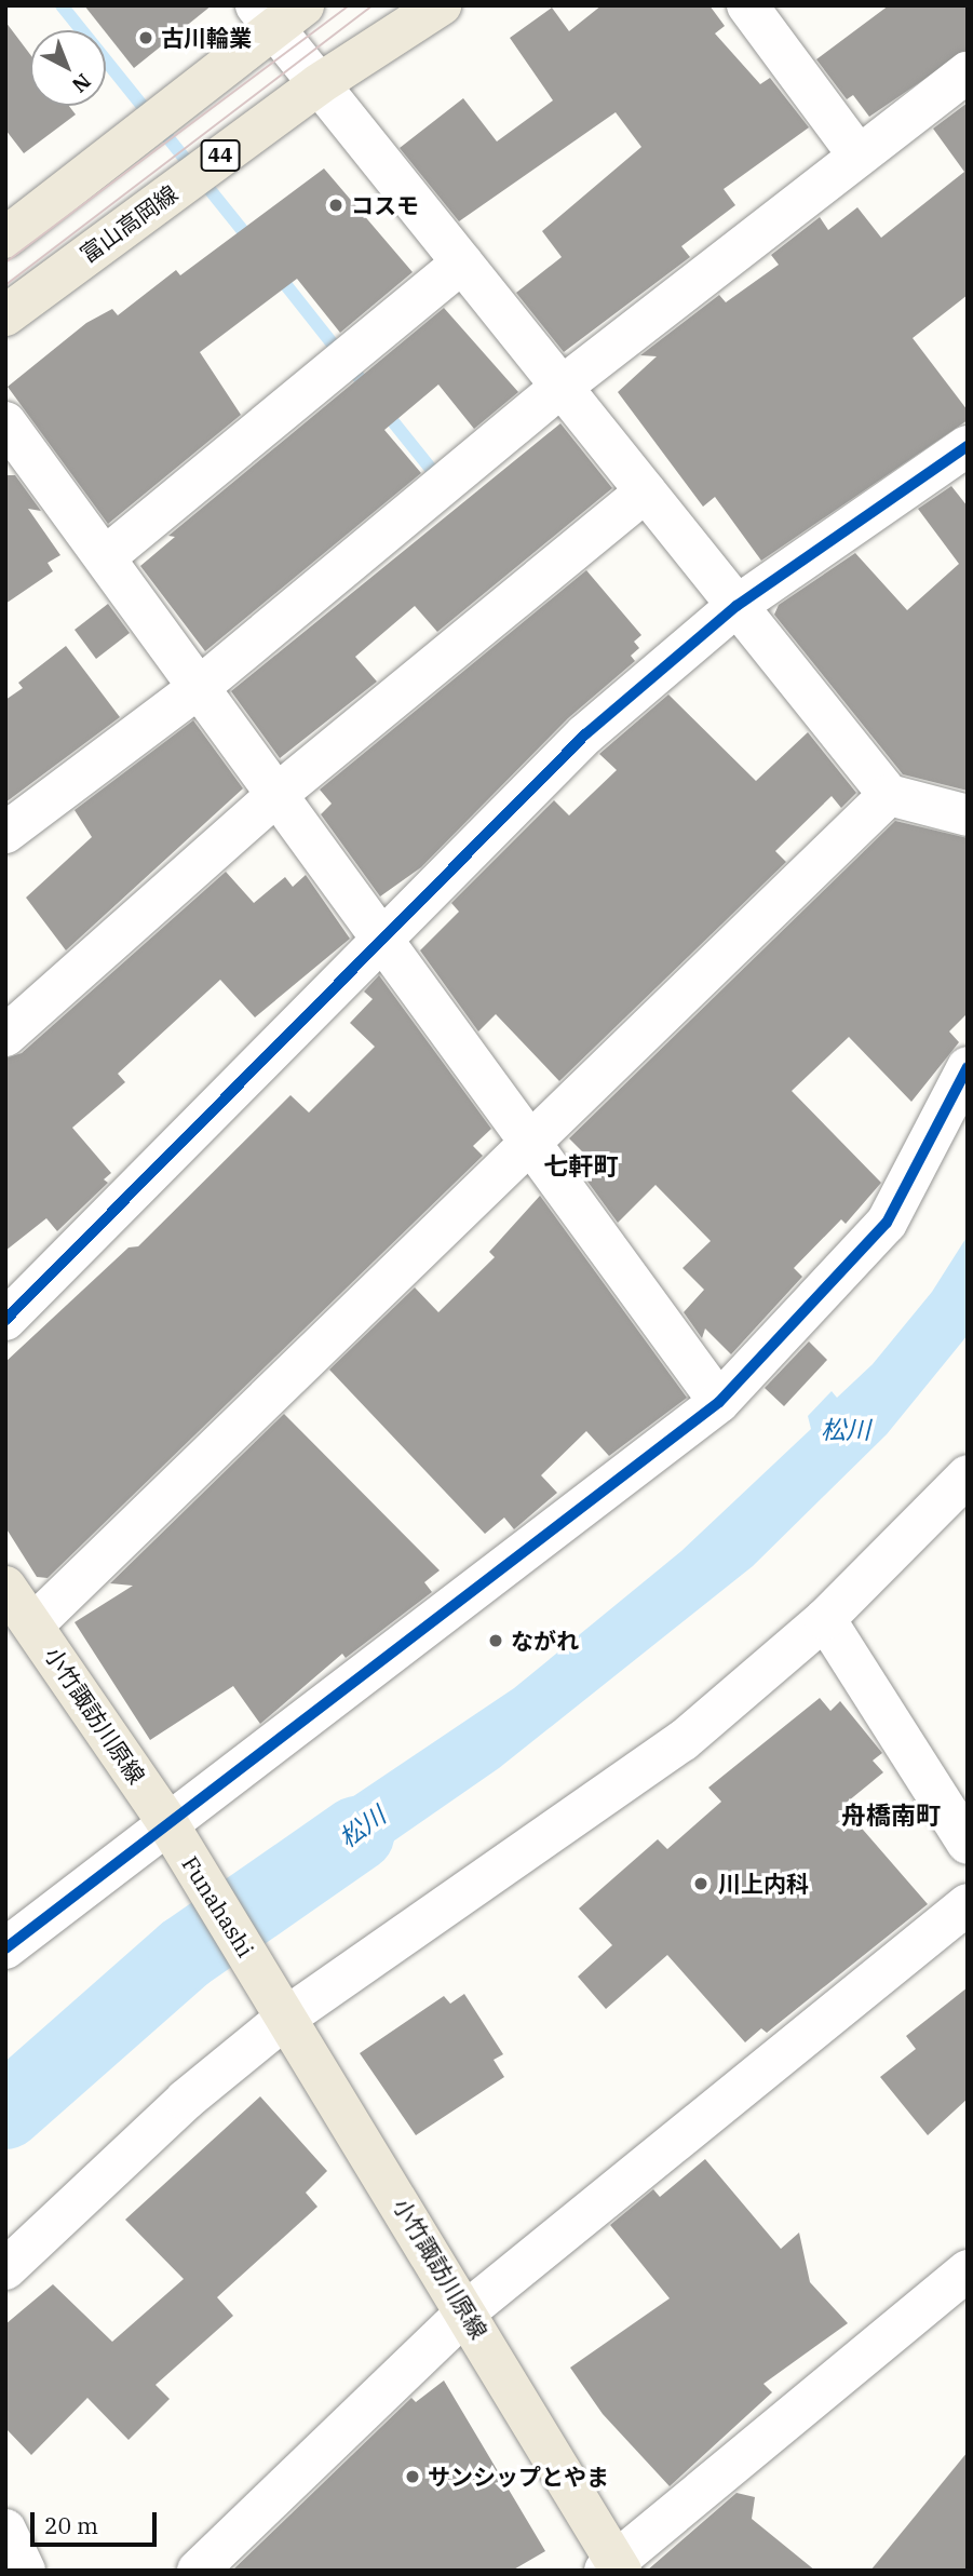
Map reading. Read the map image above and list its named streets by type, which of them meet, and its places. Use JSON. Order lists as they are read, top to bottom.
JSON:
{
  "streets": {
    "main road": [
      "44",
      "富山高岡線",
      "小竹諏訪川原線",
      "Funahashi"
    ]
  },
  "crossings": [
    ["小竹諏訪川原線", "Funahashi"]
  ],
  "districts": ["七軒町", "舟橋南町"],
  "water": ["松川"],
  "places": [
    "古川輪業",
    "コスモ",
    "ながれ",
    "川上内科",
    "サンシップとやま"
  ],
  "scale_bar": "20 m",
  "north": "bottom right"
}
